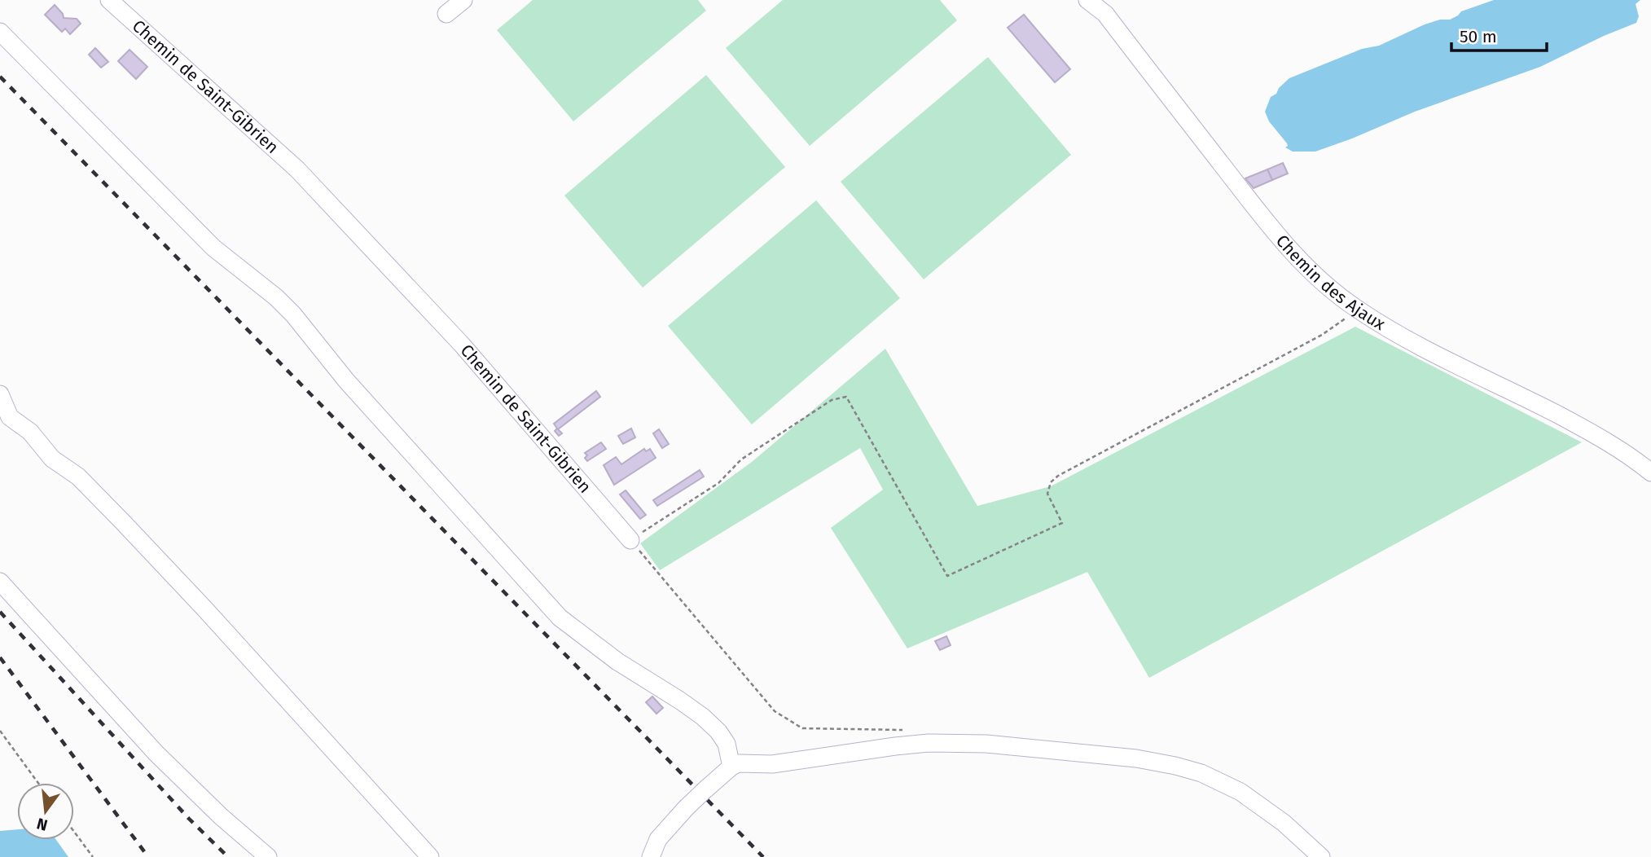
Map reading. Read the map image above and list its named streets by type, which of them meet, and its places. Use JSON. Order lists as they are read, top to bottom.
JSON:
{
  "streets": {
    "street": ["Chemin de Saint-Gibrien", "Chemin des Ajaux"]
  },
  "scale_bar": "50 m",
  "north": "bottom"
}
